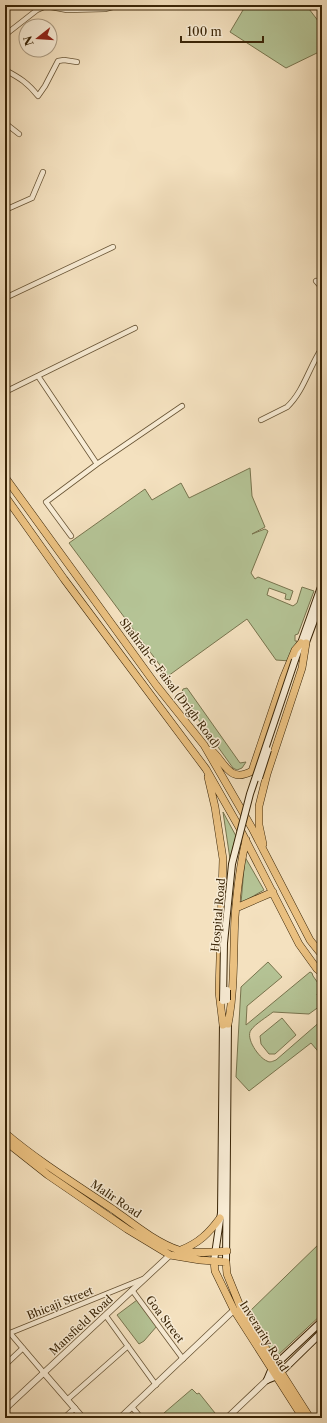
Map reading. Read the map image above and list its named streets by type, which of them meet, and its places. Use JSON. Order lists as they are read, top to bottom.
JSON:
{
  "streets": {
    "main road": [
      "Shahrah-e-Faisal (Drigh Road)",
      "Hospital Road",
      "Malir Road",
      "Inverarity Road"
    ],
    "street": ["Bhicaji Street", "Goa Street", "Mansfield Road"]
  },
  "crossings": [
    ["Hospital Road", "Malir Road"],
    ["Hospital Road", "Inverarity Road"],
    ["Malir Road", "Mansfield Road"],
    ["Malir Road", "Inverarity Road"],
    ["Bhicaji Street", "Mansfield Road"],
    ["Goa Street", "Mansfield Road"]
  ],
  "scale_bar": "100 m",
  "north": "left"
}
